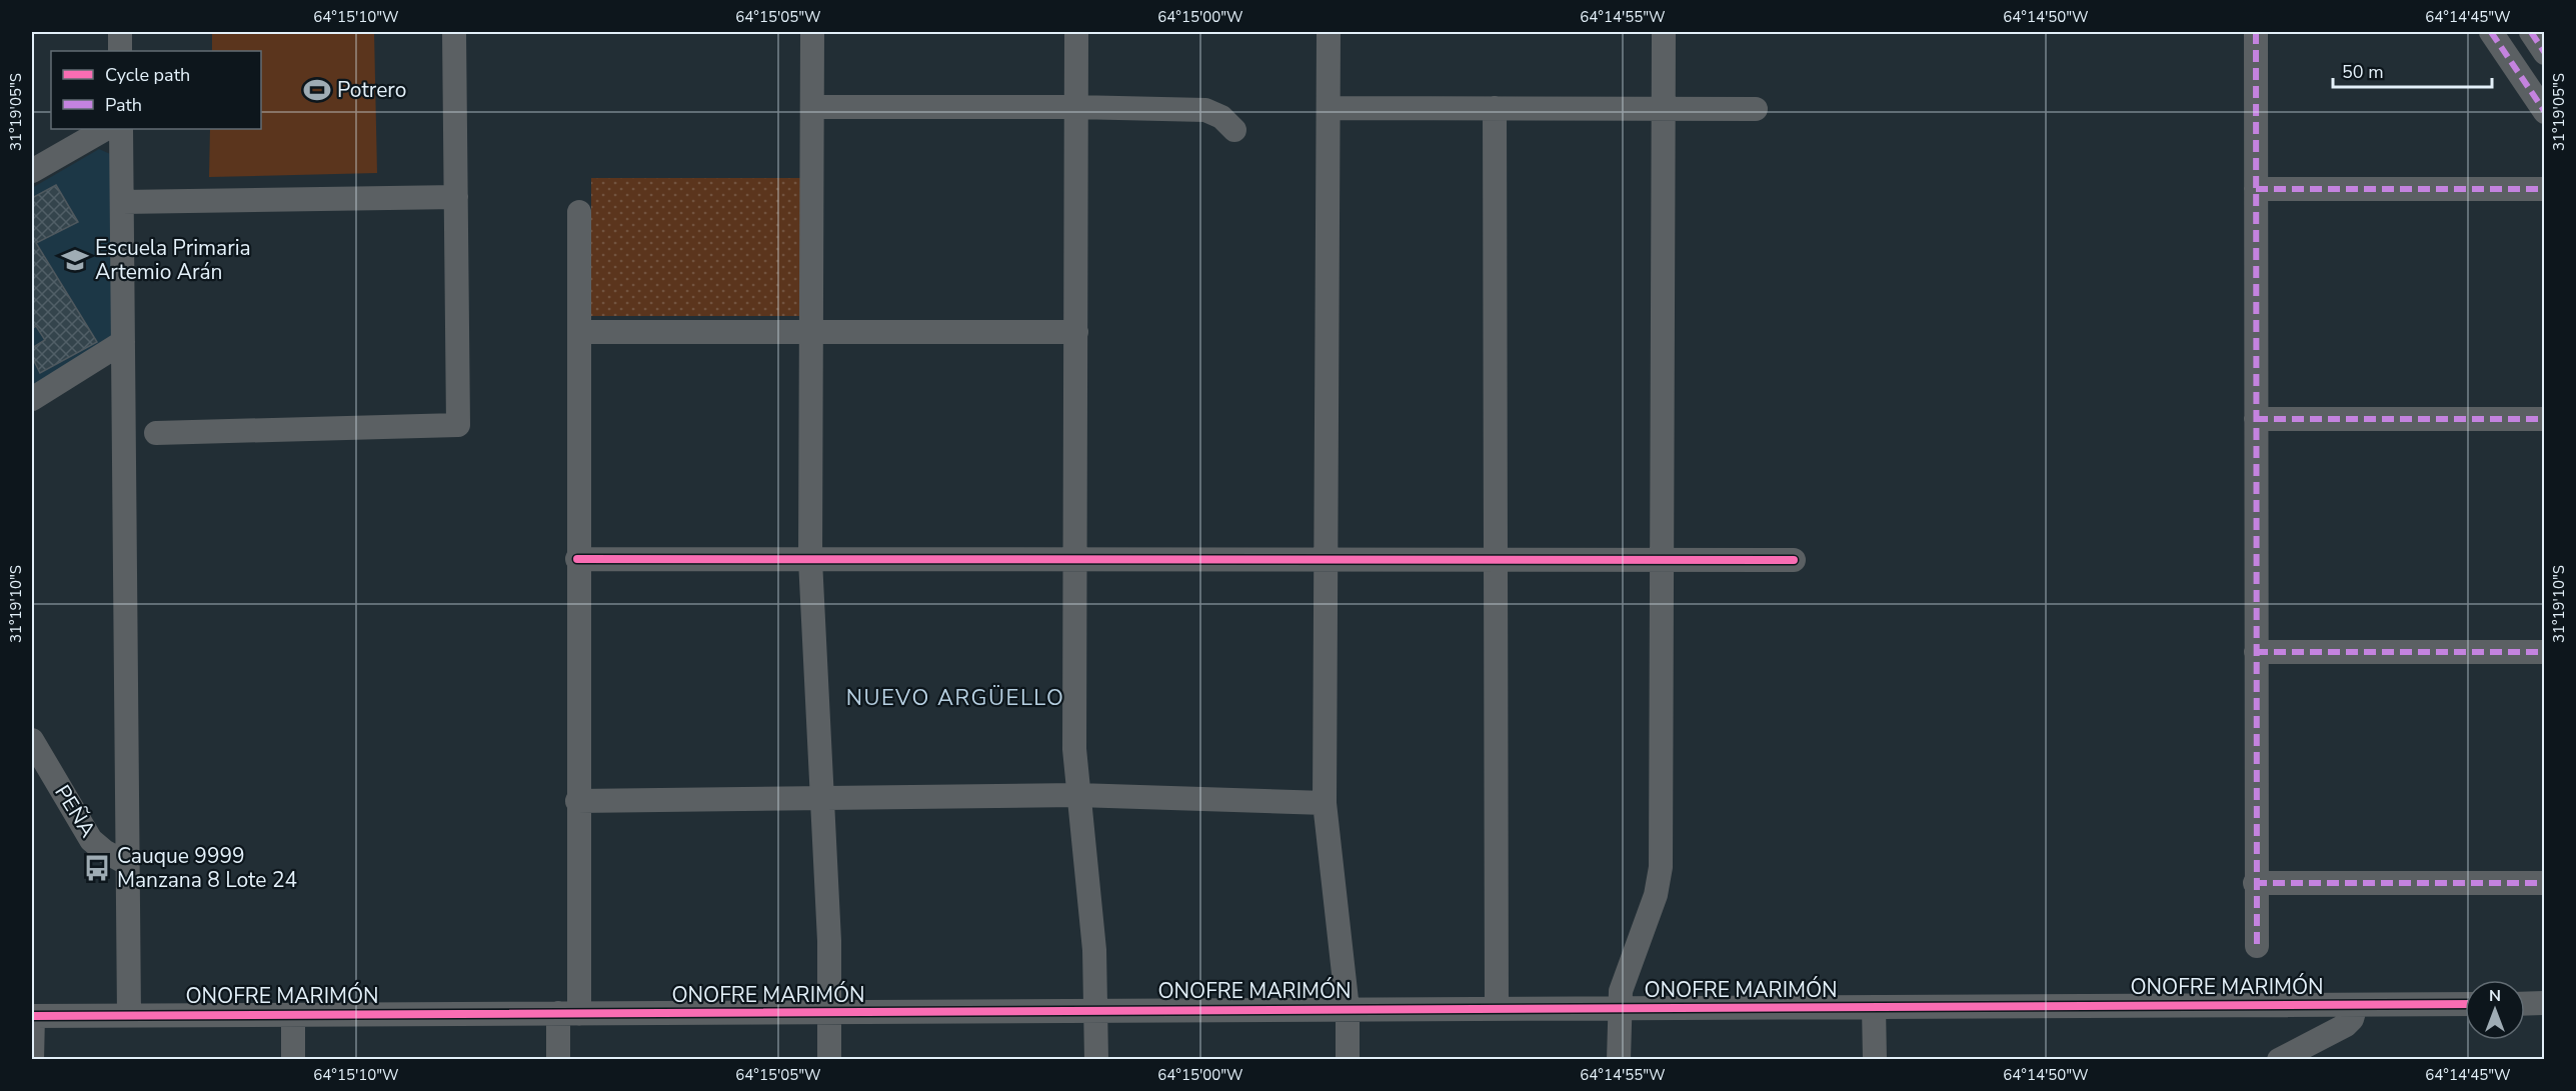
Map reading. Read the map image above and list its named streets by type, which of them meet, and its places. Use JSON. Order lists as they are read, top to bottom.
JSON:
{
  "streets": {
    "street": ["PEÑA", "ONOFRE MARIMÓN"]
  },
  "districts": ["NUEVO ARGÜELLO"],
  "places": {
    "sports": ["Potrero"],
    "school or university": ["Escuela Primaria Artemio Arán"],
    "bus stop": ["Cauque 9999 Manzana 8 Lote 24"]
  },
  "legend": ["Cycle path", "Path"],
  "scale_bar": "50 m",
  "north": "top",
  "coordinates": [
    "64°15'10\"W",
    "64°15'05\"W",
    "64°15'00\"W",
    "64°14'55\"W",
    "64°14'50\"W",
    "64°14'45\"W",
    "31°19'05\"S",
    "31°19'10\"S"
  ]
}
